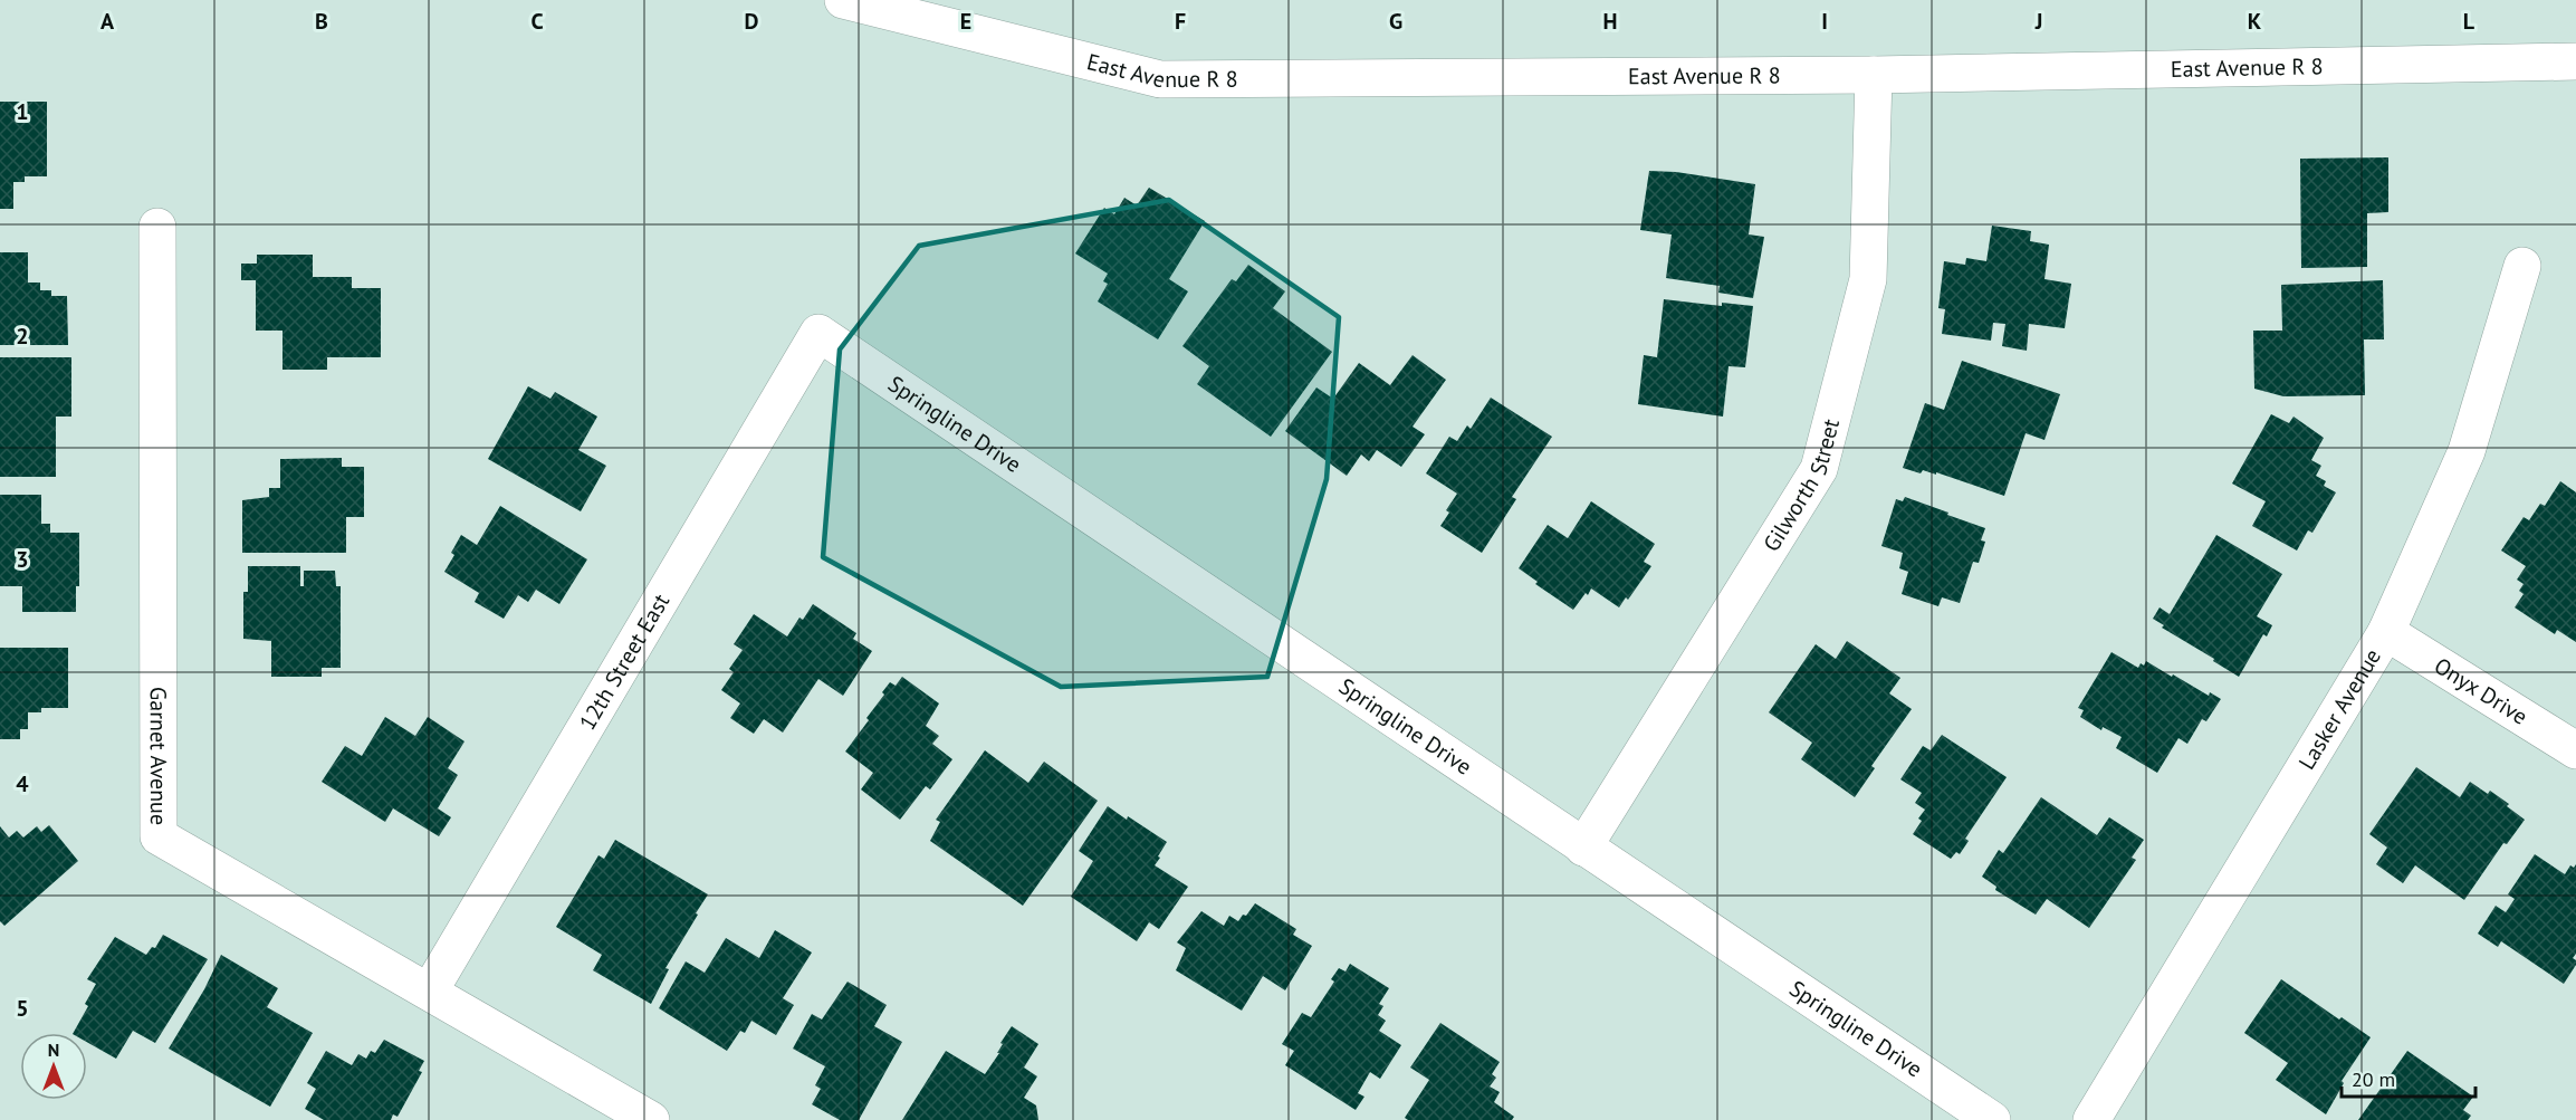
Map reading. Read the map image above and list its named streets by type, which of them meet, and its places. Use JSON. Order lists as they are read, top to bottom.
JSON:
{
  "streets": {
    "street": [
      "East Avenue R 8",
      "Springline Drive",
      "Gilworth Street",
      "12th Street East",
      "Onyx Drive",
      "Lasker Avenue",
      "Garnet Avenue"
    ]
  },
  "crossings": [
    ["East Avenue R 8", "Gilworth Street"],
    ["Springline Drive", "Gilworth Street"],
    ["Springline Drive", "12th Street East"],
    ["12th Street East", "Garnet Avenue"],
    ["Onyx Drive", "Lasker Avenue"]
  ],
  "scale_bar": "20 m",
  "north": "top",
  "grid": {
    "columns": [
      "A",
      "B",
      "C",
      "D",
      "E",
      "F",
      "G",
      "H",
      "I",
      "J",
      "K",
      "L"
    ],
    "rows": [
      "1",
      "2",
      "3",
      "4",
      "5"
    ]
  }
}
